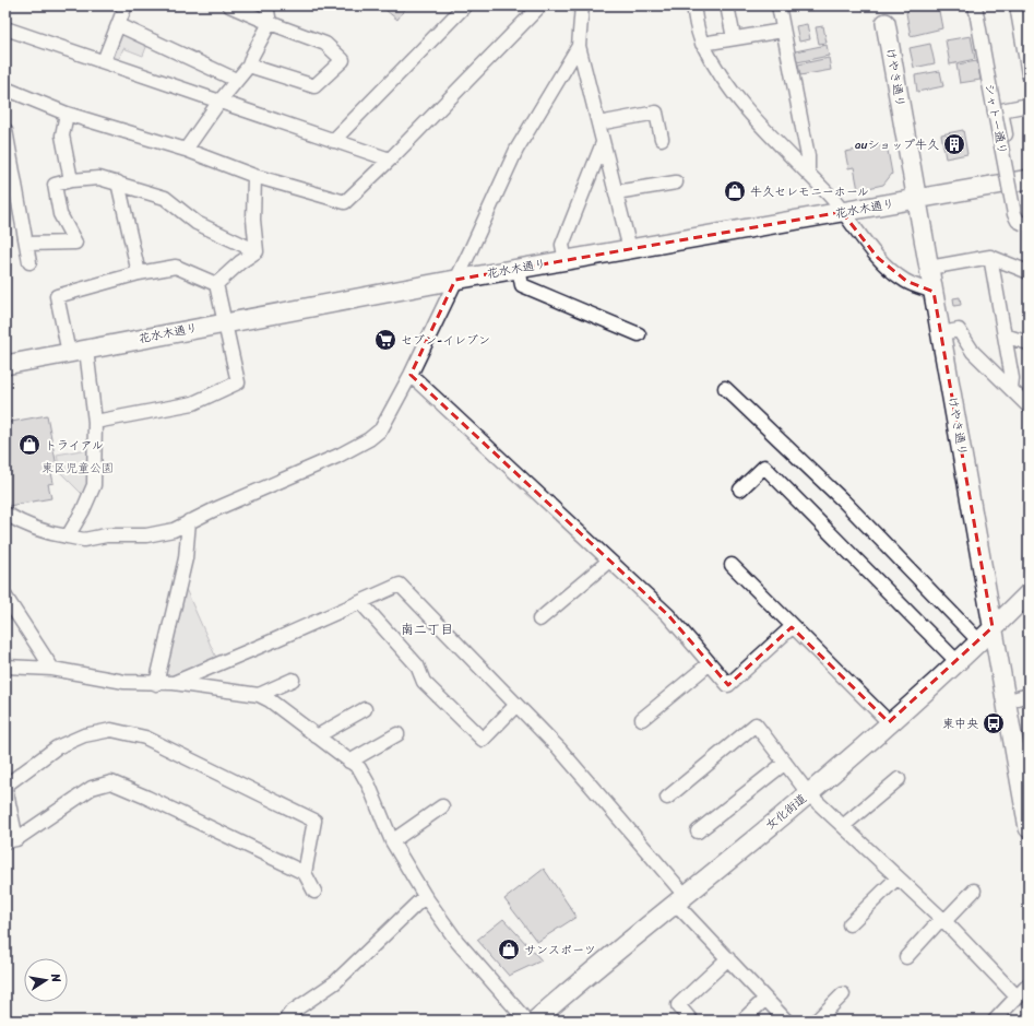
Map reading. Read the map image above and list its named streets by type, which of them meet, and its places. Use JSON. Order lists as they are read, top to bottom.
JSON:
{
  "streets": {
    "street": [
      "けやき通り",
      "シャトー通り",
      "花水木通り",
      "女化街道"
    ]
  },
  "crossings": [
    ["けやき通り", "花水木通り"],
    ["けやき通り", "女化街道"]
  ],
  "districts": ["南二丁目"],
  "parks": ["東区児童公園"],
  "places": {
    "building": ["auショップ牛久"],
    "shop": ["牛久セレモニーホール", "トライアル", "サンスポーツ"],
    "supermarket": ["セブン-イレブン"],
    "bus stop": ["東中央"]
  },
  "north": "right"
}
